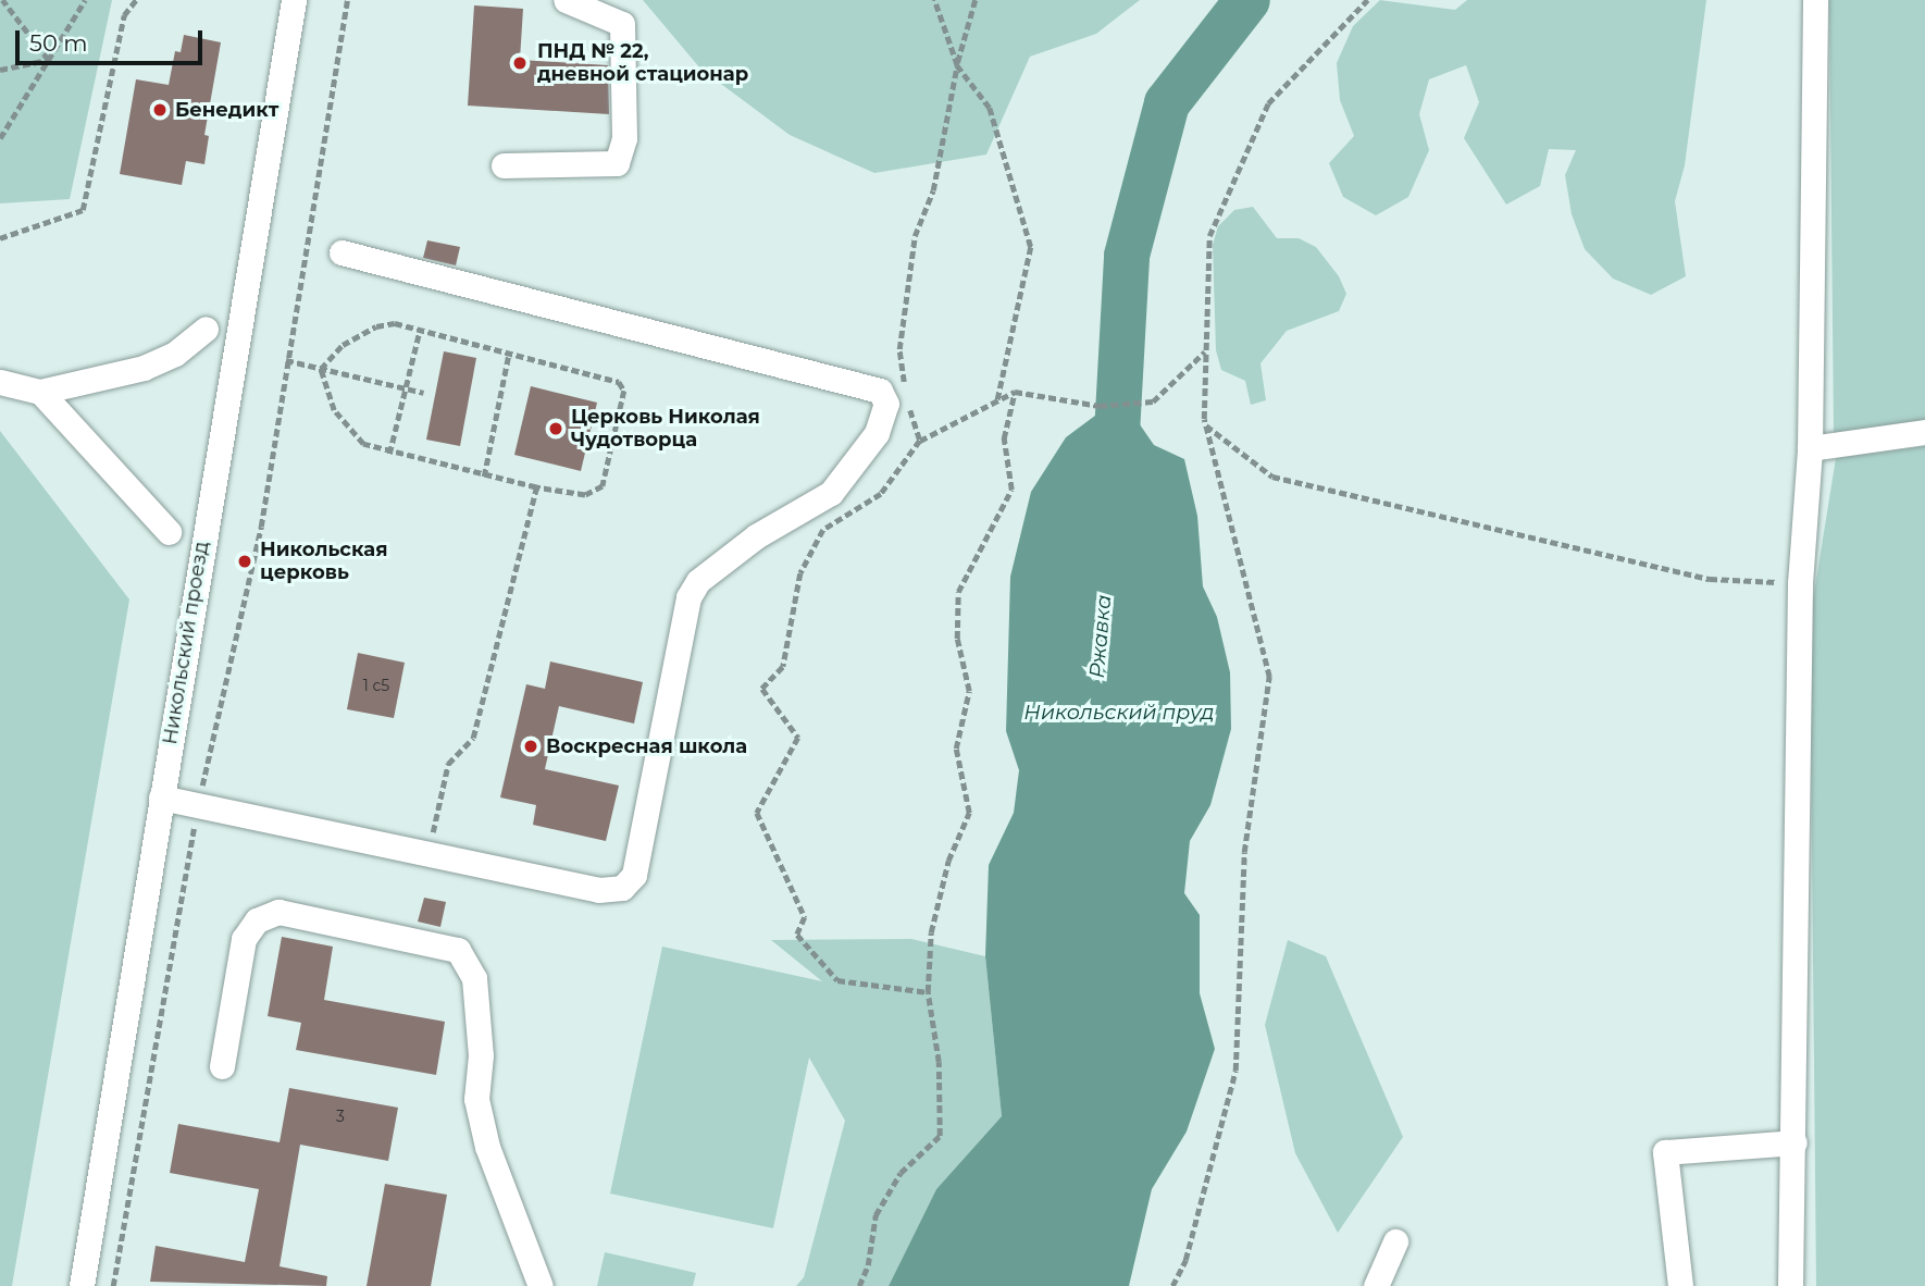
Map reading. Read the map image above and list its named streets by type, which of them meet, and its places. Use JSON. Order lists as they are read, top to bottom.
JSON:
{
  "streets": {
    "street": ["Никольский проезд"]
  },
  "water": ["Ржавка", "Никольский пруд"],
  "places": [
    "ПНД № 22, дневной стационар",
    "Бенедикт",
    "Церковь Николая Чудотворца",
    "Никольская церковь",
    "Воскресная школа"
  ],
  "house_numbers": ["1 с5", "3"],
  "scale_bar": "50 m"
}
